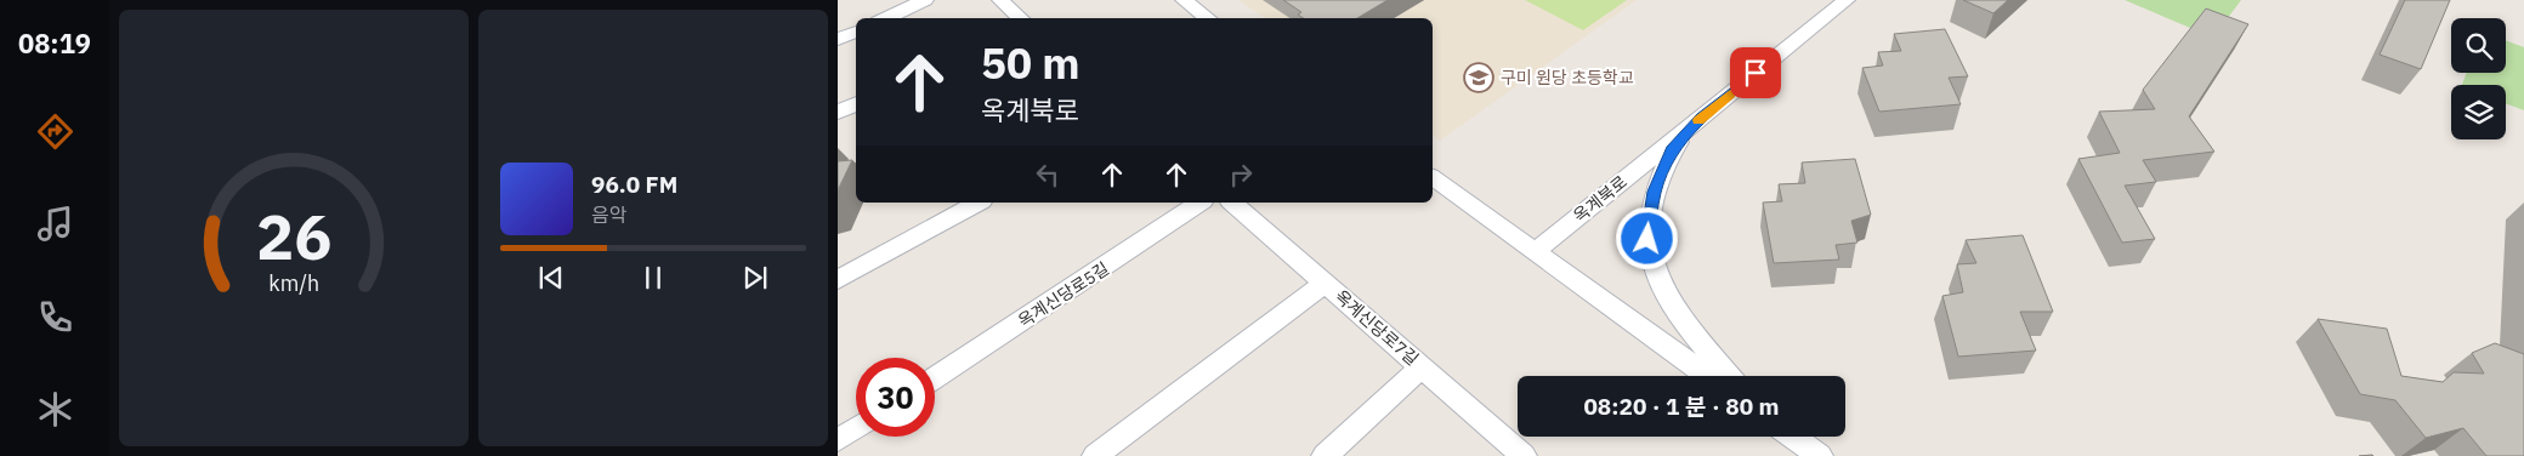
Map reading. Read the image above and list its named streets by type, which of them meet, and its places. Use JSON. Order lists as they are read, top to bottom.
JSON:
{
  "streets": {
    "street": ["옥계북로", "옥계신당로5길", "옥계신당로7길"]
  },
  "places": {
    "school or university": ["구미 원당 초등학교"]
  },
  "page": {
    "tabs": "08:19",
    "turn": ["50 m", "옥계북로"],
    "song": ["96.0 FM", "음악"],
    "limit": "30",
    "trip": "08:20 · 1 분 · 80 m",
    "gauge": ["26", "km/h"]
  }
}
